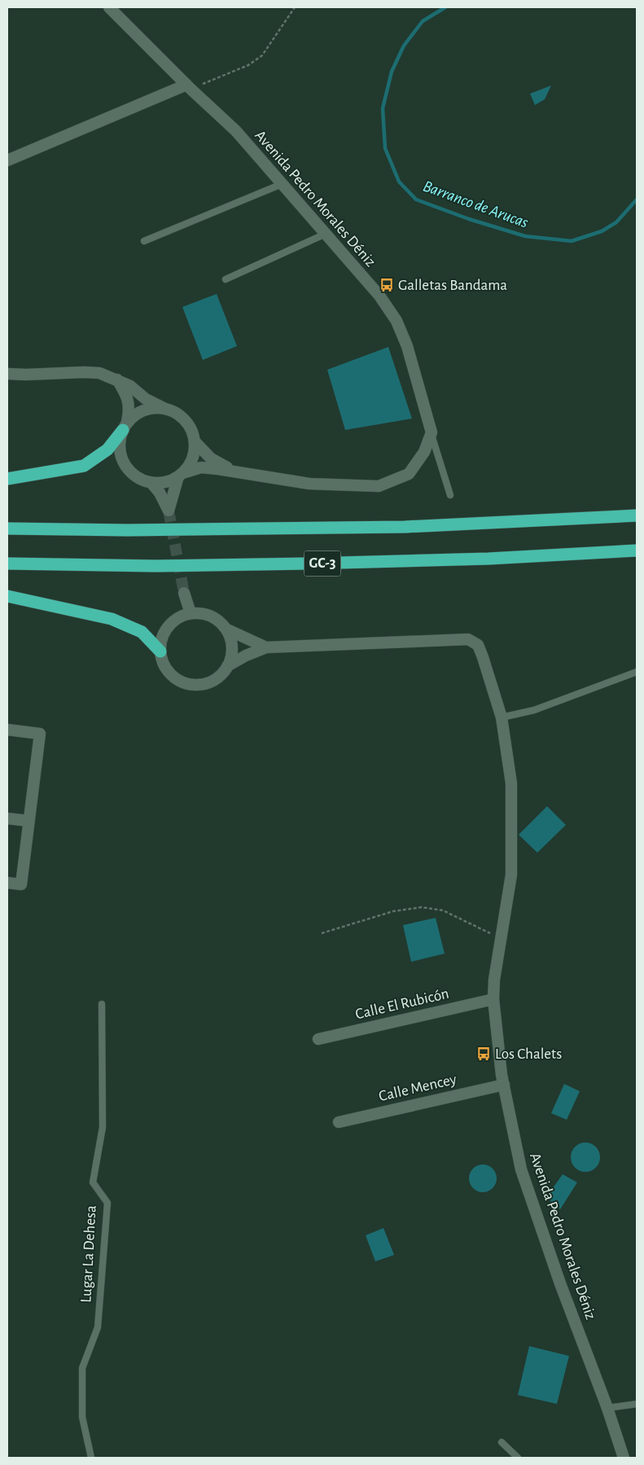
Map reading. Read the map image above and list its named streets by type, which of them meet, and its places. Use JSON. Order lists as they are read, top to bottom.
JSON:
{
  "streets": {
    "highway": ["GC-3"],
    "street": ["Avenida Pedro Morales Déniz", "Calle El Rubicón", "Calle Mencey"],
    "lane": ["Lugar La Dehesa"]
  },
  "crossings": [
    ["Avenida Pedro Morales Déniz", "Calle El Rubicón"],
    ["Avenida Pedro Morales Déniz", "Calle Mencey"]
  ],
  "water": ["Barranco de Arucas"],
  "places": {
    "bus stop": ["Galletas Bandama", "Los Chalets"]
  }
}
